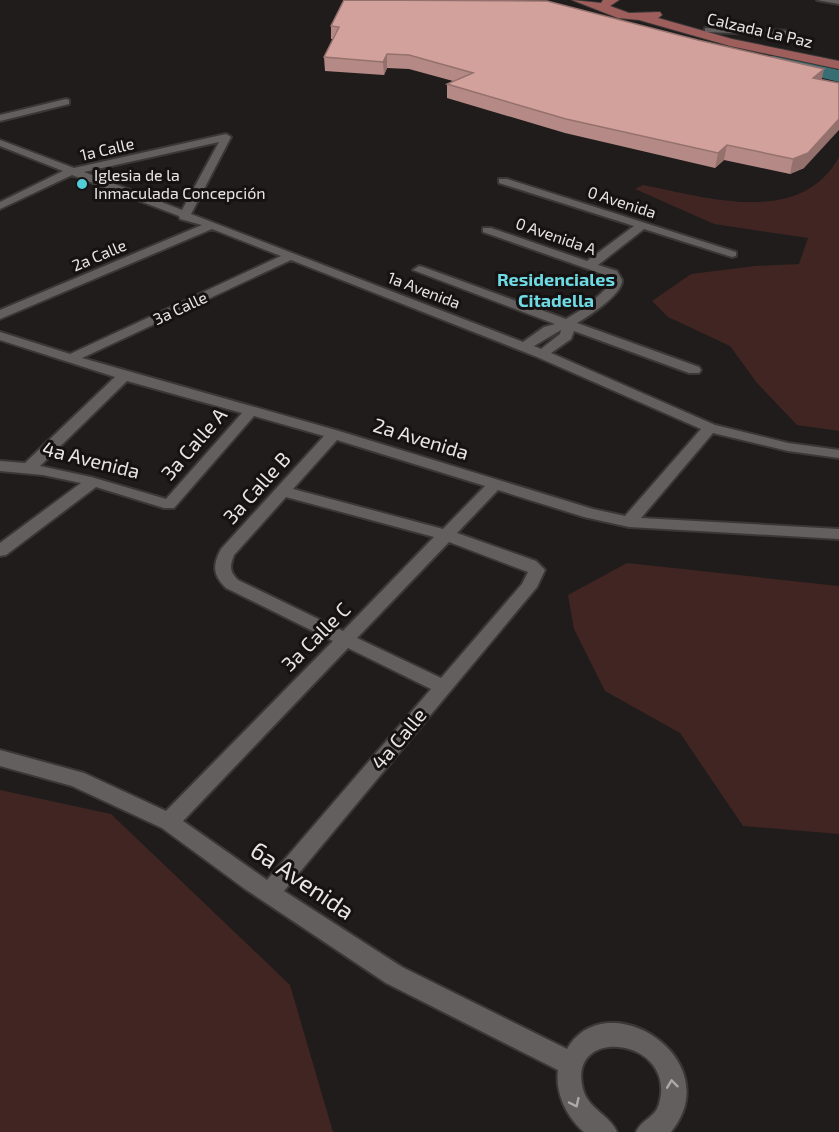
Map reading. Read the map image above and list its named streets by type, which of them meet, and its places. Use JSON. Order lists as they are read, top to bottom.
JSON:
{
  "streets": {
    "main road": ["Calzada La Paz"],
    "street": [
      "1a Calle",
      "0 Avenida",
      "0 Avenida A",
      "2a Calle",
      "1a Avenida",
      "3a Calle",
      "2a Avenida",
      "3a Calle A",
      "4a Avenida",
      "3a Calle B",
      "3a Calle C",
      "4a Calle",
      "6a Avenida"
    ]
  },
  "crossings": [
    ["1a Calle", "1a Avenida"],
    ["2a Calle", "1a Avenida"],
    ["1a Avenida", "3a Calle"],
    ["3a Calle", "2a Avenida"],
    ["2a Avenida", "3a Calle A"],
    ["2a Avenida", "3a Calle B"],
    ["2a Avenida", "3a Calle C"],
    ["3a Calle A", "4a Avenida"],
    ["3a Calle B", "3a Calle C"],
    ["3a Calle C", "4a Calle"],
    ["3a Calle C", "6a Avenida"],
    ["4a Calle", "6a Avenida"]
  ],
  "districts": ["Residenciales Citadella"],
  "places": ["Iglesia de la Inmaculada Concepción"]
}
